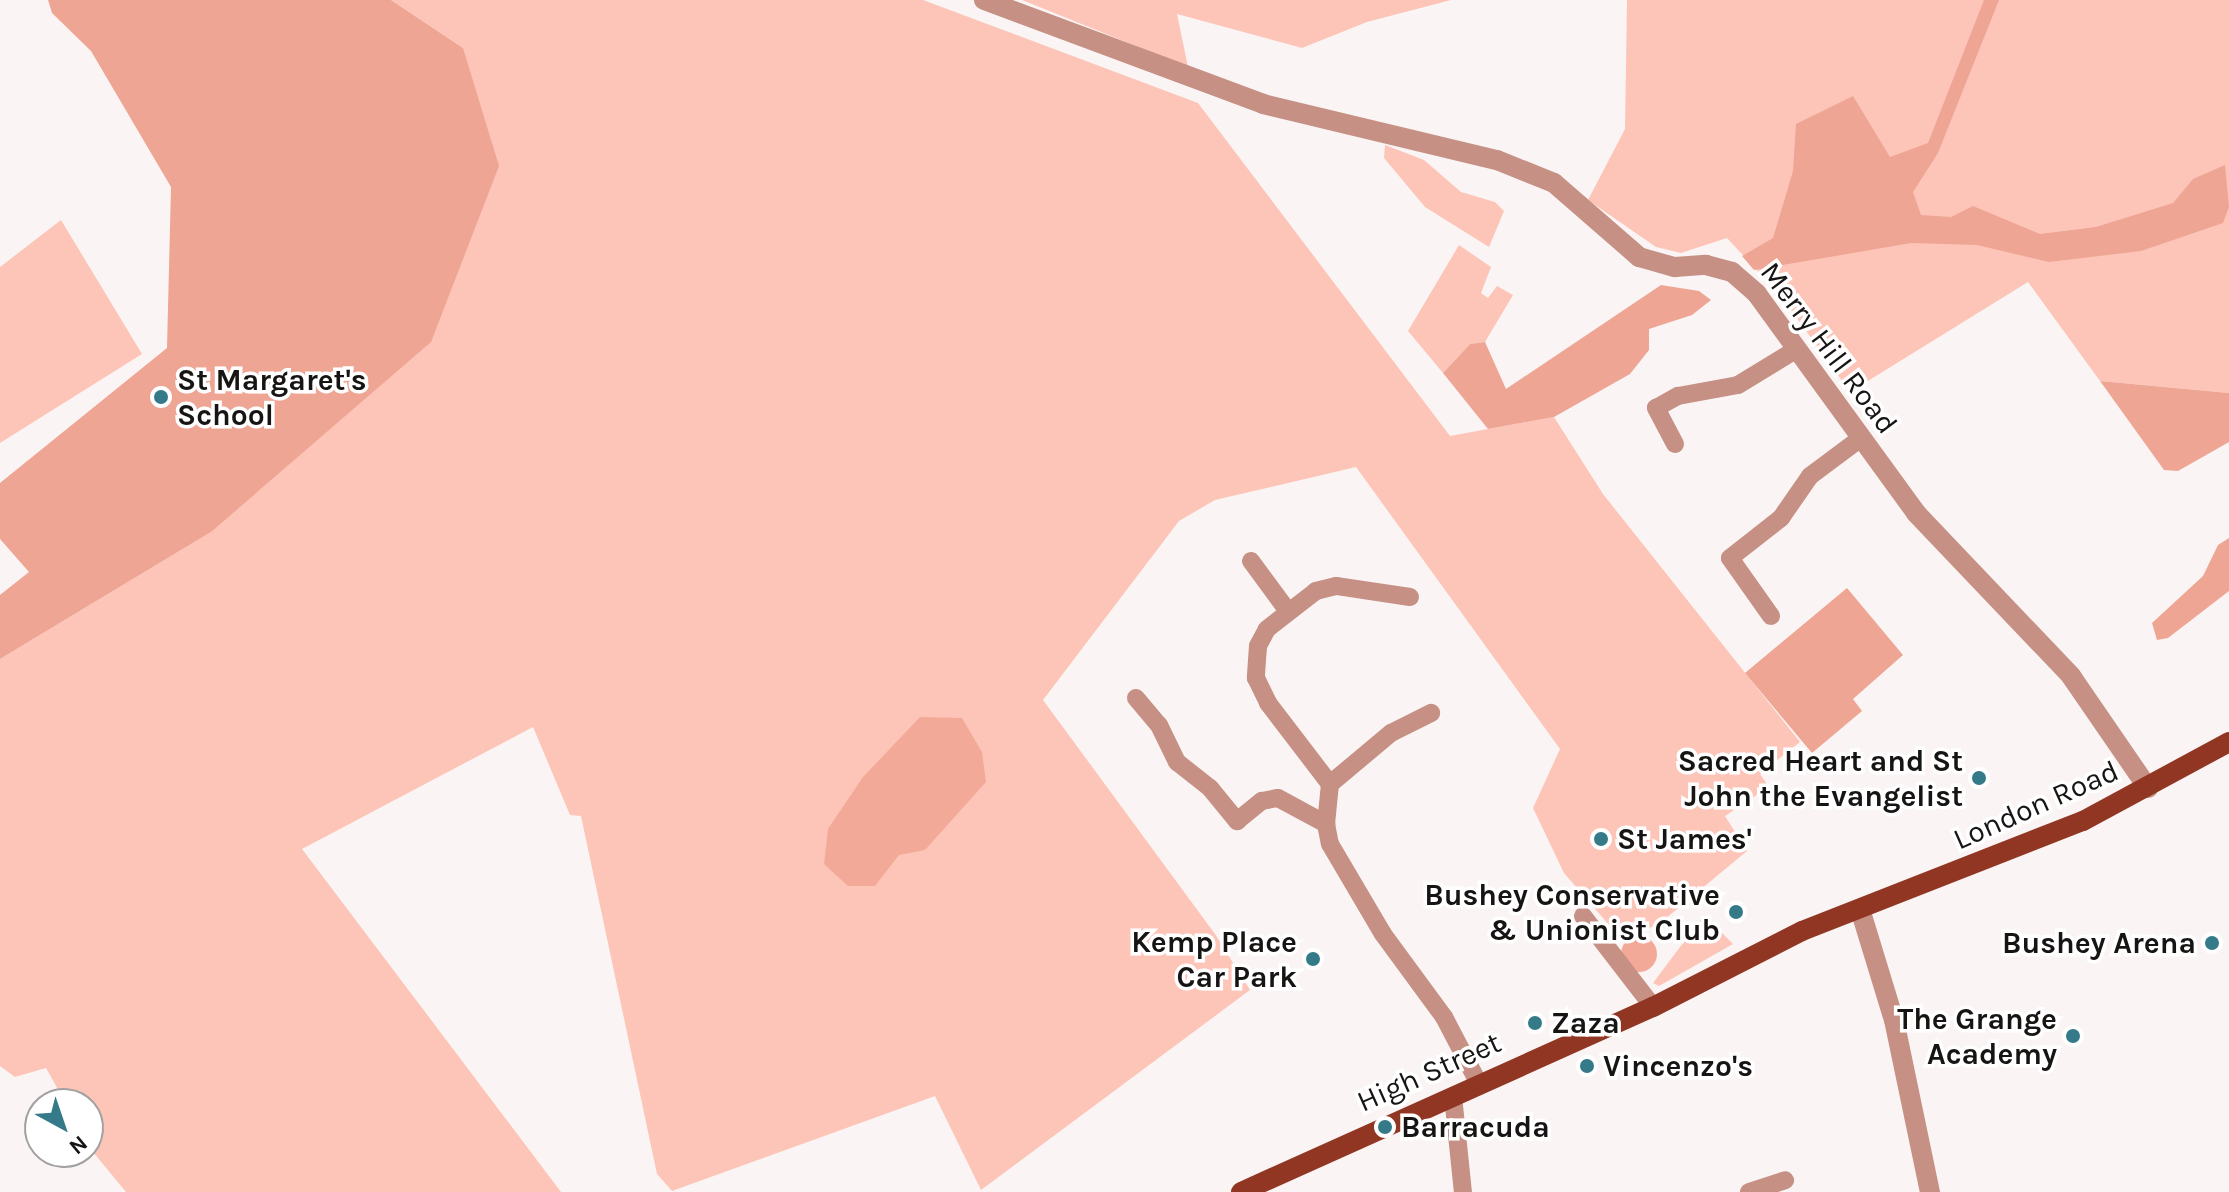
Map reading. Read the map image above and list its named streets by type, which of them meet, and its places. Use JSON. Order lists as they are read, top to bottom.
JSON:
{
  "streets": {
    "main road": ["London Road", "High Street"],
    "street": ["Merry Hill Road"]
  },
  "crossings": [
    ["Merry Hill Road", "London Road"],
    ["London Road", "High Street"]
  ],
  "places": [
    "St Margaret's School",
    "Sacred Heart and St John the Evangelist",
    "St James'",
    "Bushey Conservative & Unionist Club",
    "Bushey Arena",
    "Kemp Place Car Park",
    "Zaza",
    "The Grange Academy",
    "Vincenzo's",
    "Barracuda"
  ],
  "north": "bottom right"
}
